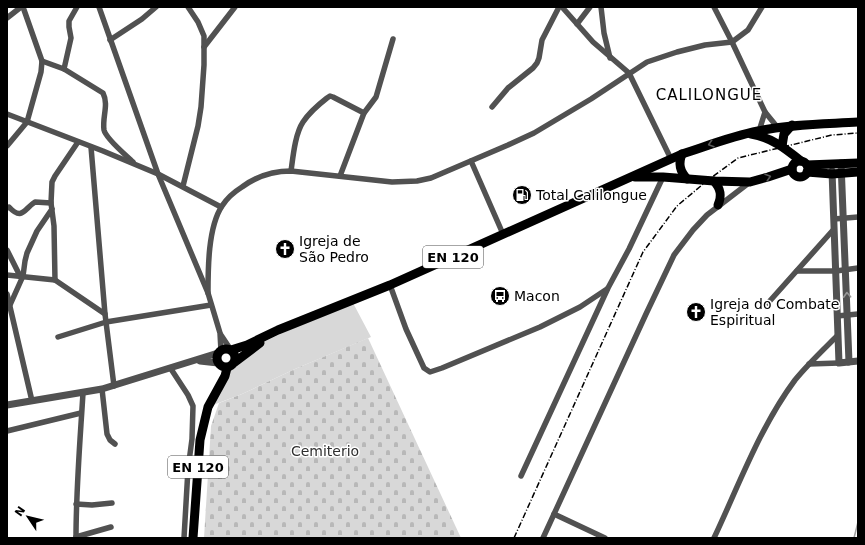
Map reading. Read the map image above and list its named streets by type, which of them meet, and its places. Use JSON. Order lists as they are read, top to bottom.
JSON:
{
  "streets": {
    "main road": ["EN 120"]
  },
  "districts": ["CALILONGUE"],
  "parks": ["Cemiterio"],
  "places": {
    "fuel station": ["Total Calilongue"],
    "church": ["Igreja de São Pedro", "Igreja do Combate Espiritual"],
    "bus stop": ["Macon"]
  },
  "north": "top left"
}
